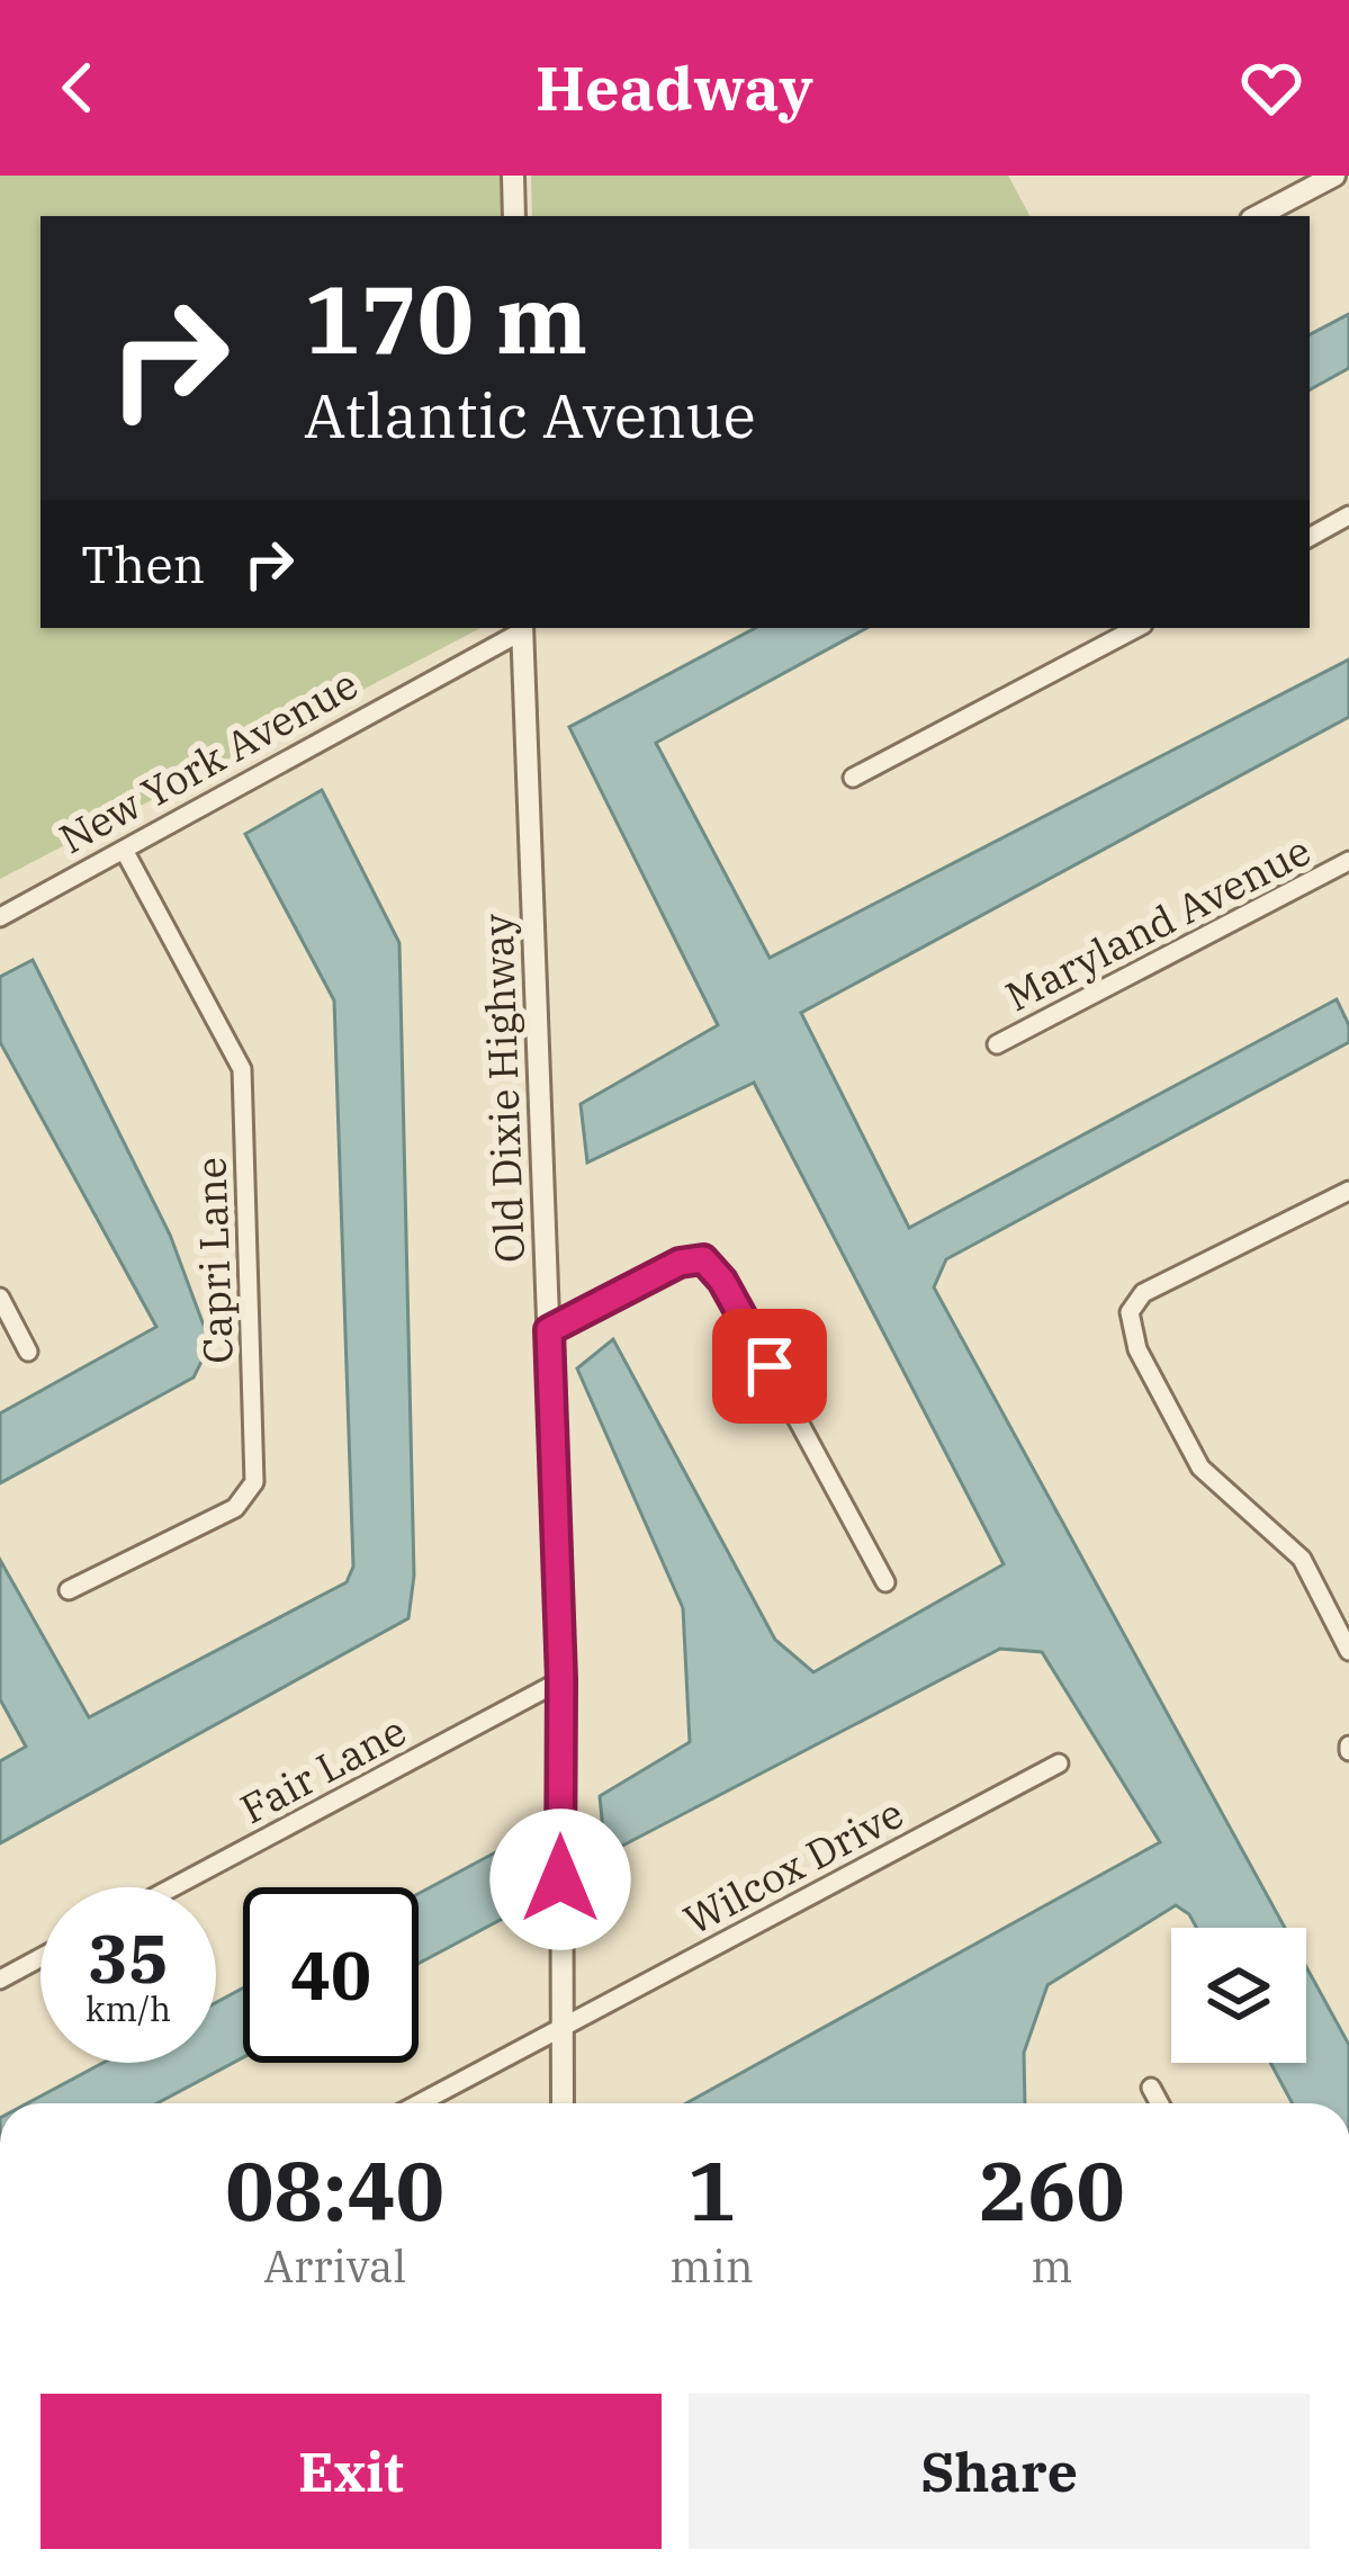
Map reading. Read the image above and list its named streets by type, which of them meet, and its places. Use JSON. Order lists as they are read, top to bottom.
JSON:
{
  "streets": {
    "street": [
      "New York Avenue",
      "Maryland Avenue",
      "Old Dixie Highway",
      "Capri Lane",
      "Fair Lane",
      "Wilcox Drive"
    ]
  },
  "crossings": [
    ["New York Avenue", "Old Dixie Highway"],
    ["New York Avenue", "Capri Lane"],
    ["Old Dixie Highway", "Fair Lane"],
    ["Old Dixie Highway", "Wilcox Drive"]
  ],
  "page": {
    "header": "Headway",
    "turn": ["170 m", "Atlantic Avenue"],
    "then": "Then",
    "speed": "35 km/h",
    "limit": "40",
    "eta": [
      "08:40",
      "Arrival",
      "1",
      "min",
      "260",
      "m"
    ],
    "buttons": ["Exit", "Share"]
  }
}
